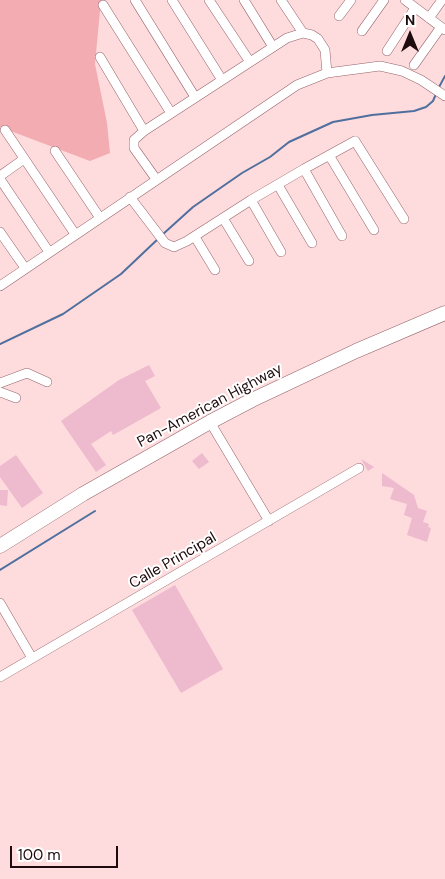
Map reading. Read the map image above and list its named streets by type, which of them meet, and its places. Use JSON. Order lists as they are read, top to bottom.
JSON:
{
  "streets": {
    "highway": ["Pan-American Highway"],
    "street": ["Calle Principal"]
  },
  "scale_bar": "100 m",
  "north": "top"
}
